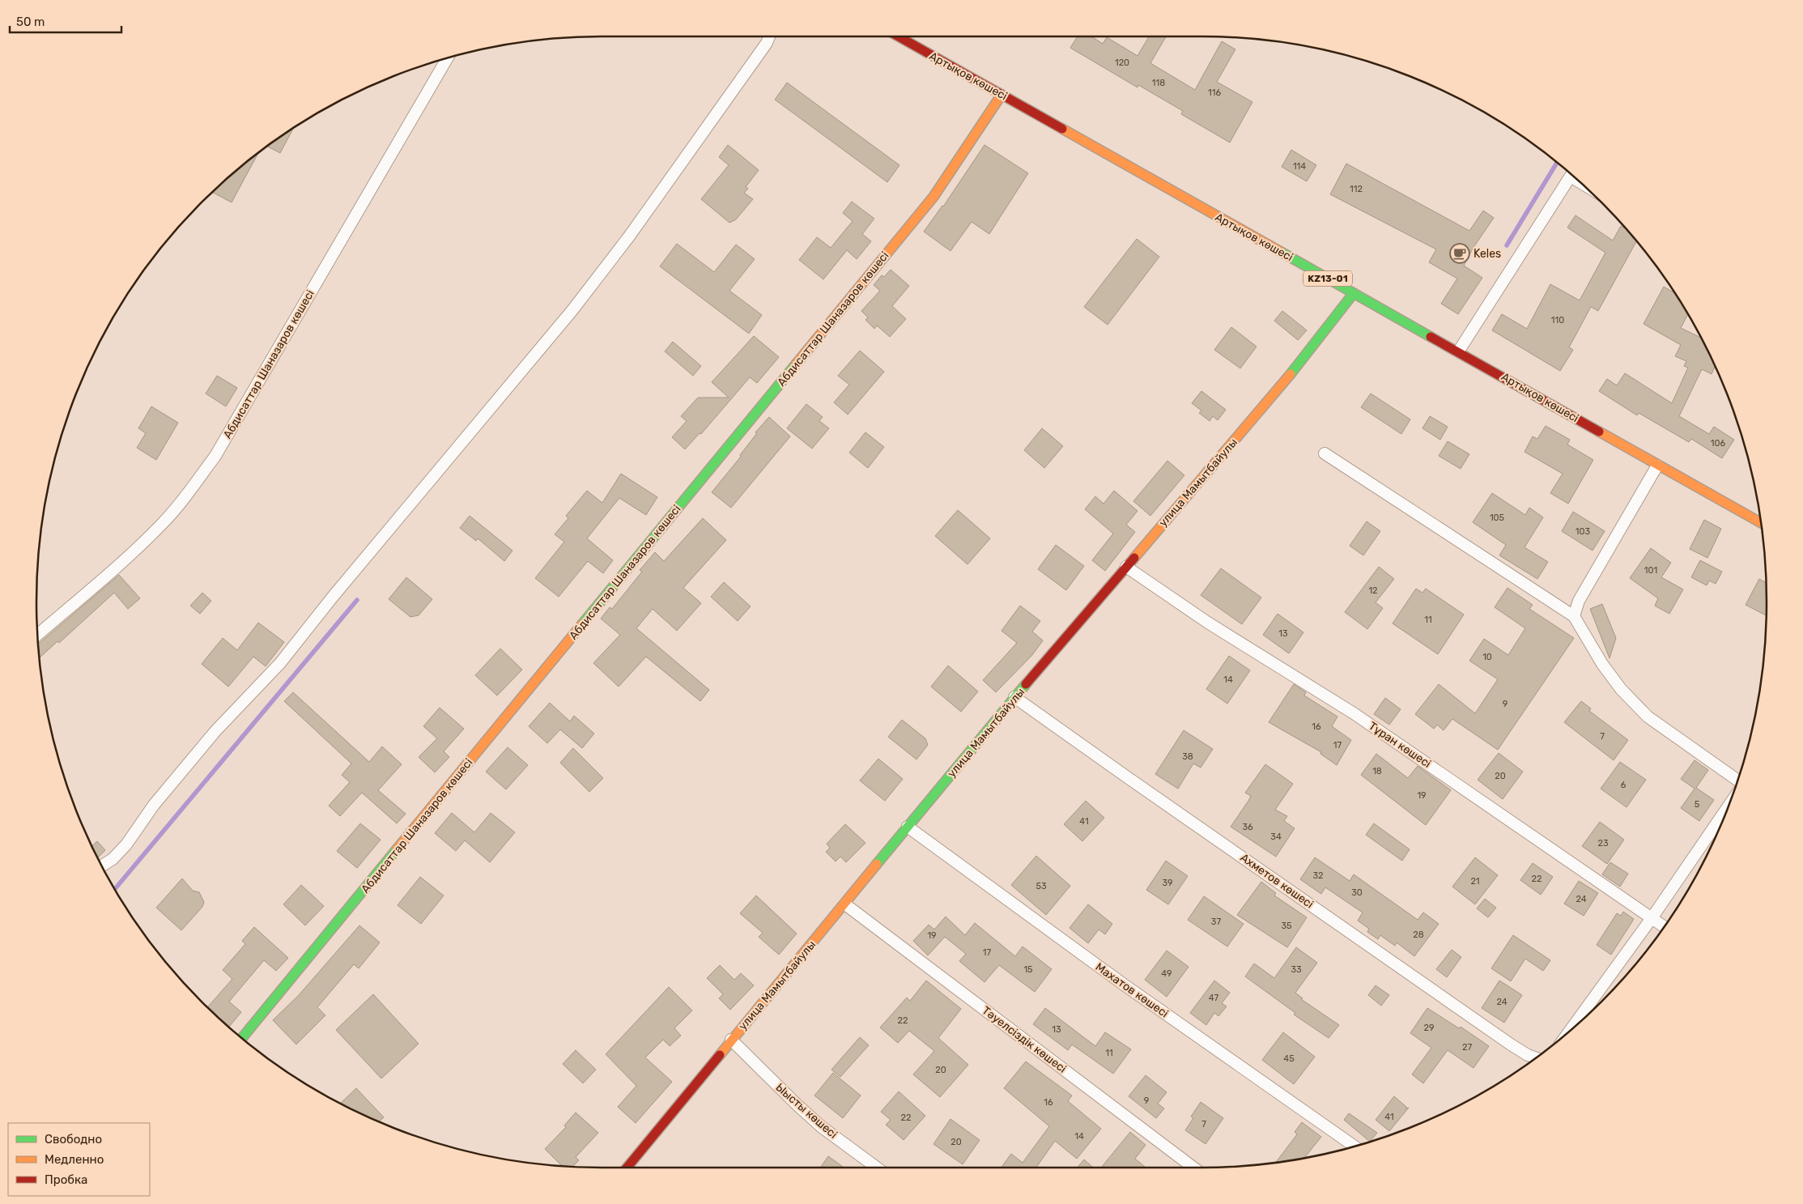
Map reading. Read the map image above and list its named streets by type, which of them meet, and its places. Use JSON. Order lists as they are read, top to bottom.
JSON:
{
  "streets": {
    "main road": [
      "Артықов көшесі",
      "KZ13-01",
      "Абдисаттар Шаназаров көшесі",
      "улица Мамытбайулы"
    ],
    "street": [
      "Тұран көшесі",
      "Ахметов көшесі",
      "Махатов көшесі",
      "Тәуелсіздік көшесі",
      "Ыысты көшесі"
    ]
  },
  "crossings": [
    ["Артықов көшесі", "Абдисаттар Шаназаров көшесі"],
    ["Артықов көшесі", "улица Мамытбайулы"],
    ["улица Мамытбайулы", "Тұран көшесі"],
    ["улица Мамытбайулы", "Ахметов көшесі"],
    ["улица Мамытбайулы", "Махатов көшесі"],
    ["улица Мамытбайулы", "Тәуелсіздік көшесі"],
    ["улица Мамытбайулы", "Ыысты көшесі"]
  ],
  "places": {
    "cafe": ["Keles"]
  },
  "house_numbers": [
    "120",
    "118",
    "116",
    "114",
    "112",
    "110",
    "106",
    "105",
    "103",
    "101",
    "12",
    "11",
    "13",
    "10",
    "14",
    "9",
    "16",
    "7",
    "17",
    "38",
    "18",
    "20",
    "6",
    "19",
    "5",
    "41",
    "36",
    "34",
    "23",
    "32",
    "22",
    "21",
    "39",
    "53",
    "30",
    "24",
    "37",
    "35",
    "28",
    "19",
    "17",
    "15",
    "33",
    "49",
    "47",
    "24",
    "22",
    "29",
    "13",
    "27",
    "11",
    "45",
    "20",
    "9",
    "16",
    "41",
    "22",
    "7",
    "14",
    "20"
  ],
  "legend": ["Свободно", "Медленно", "Пробка"],
  "scale_bar": "50 m"
}
